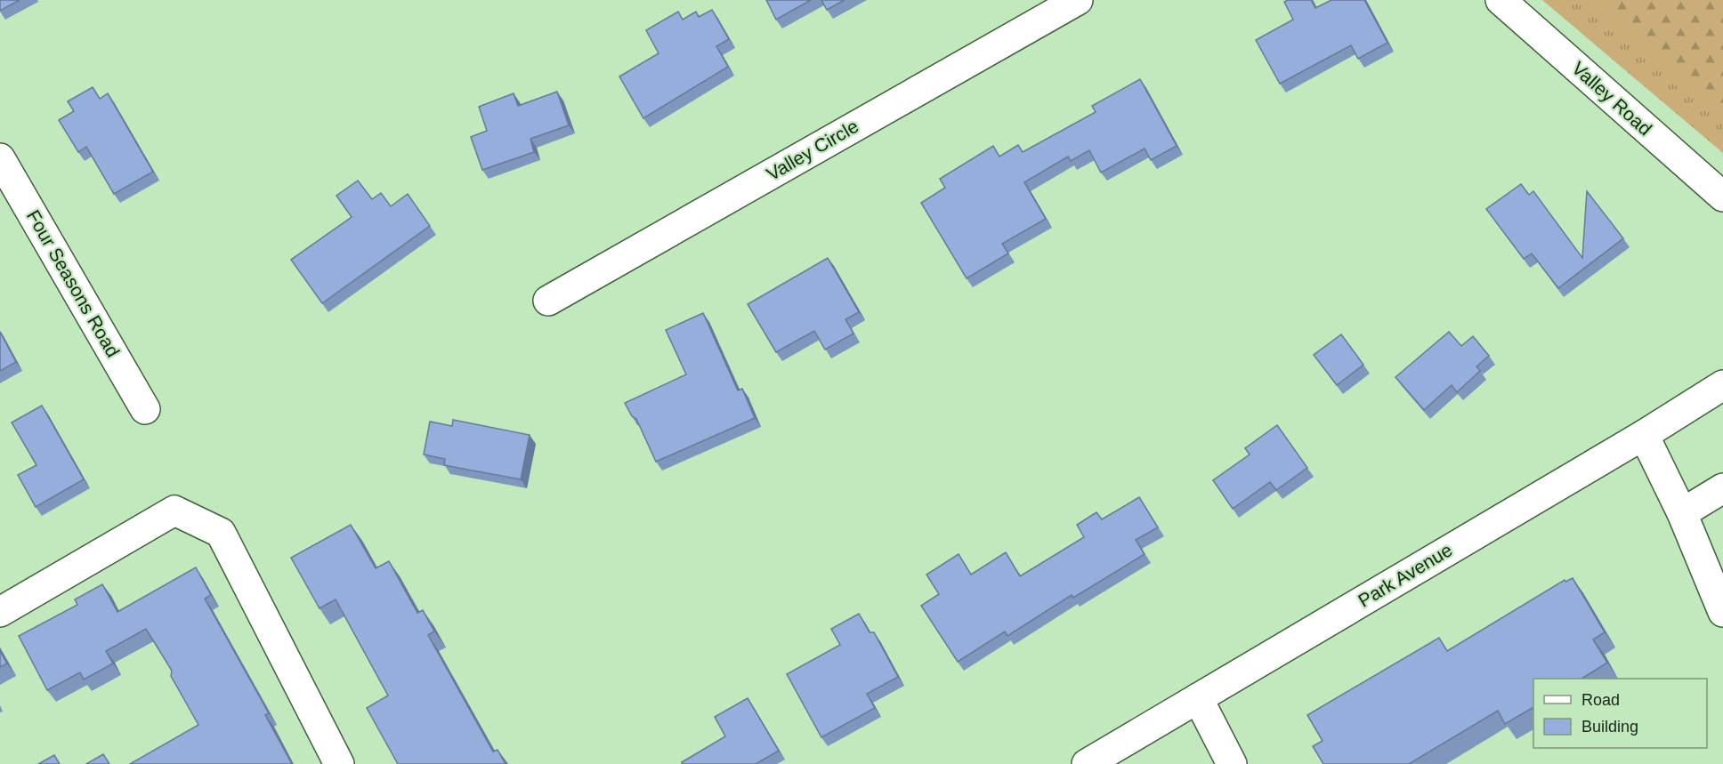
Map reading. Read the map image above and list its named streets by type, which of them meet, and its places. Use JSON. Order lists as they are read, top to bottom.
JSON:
{
  "streets": {
    "street": [
      "Valley Road",
      "Valley Circle",
      "Four Seasons Road",
      "Park Avenue"
    ]
  },
  "legend": ["Road", "Building"]
}
